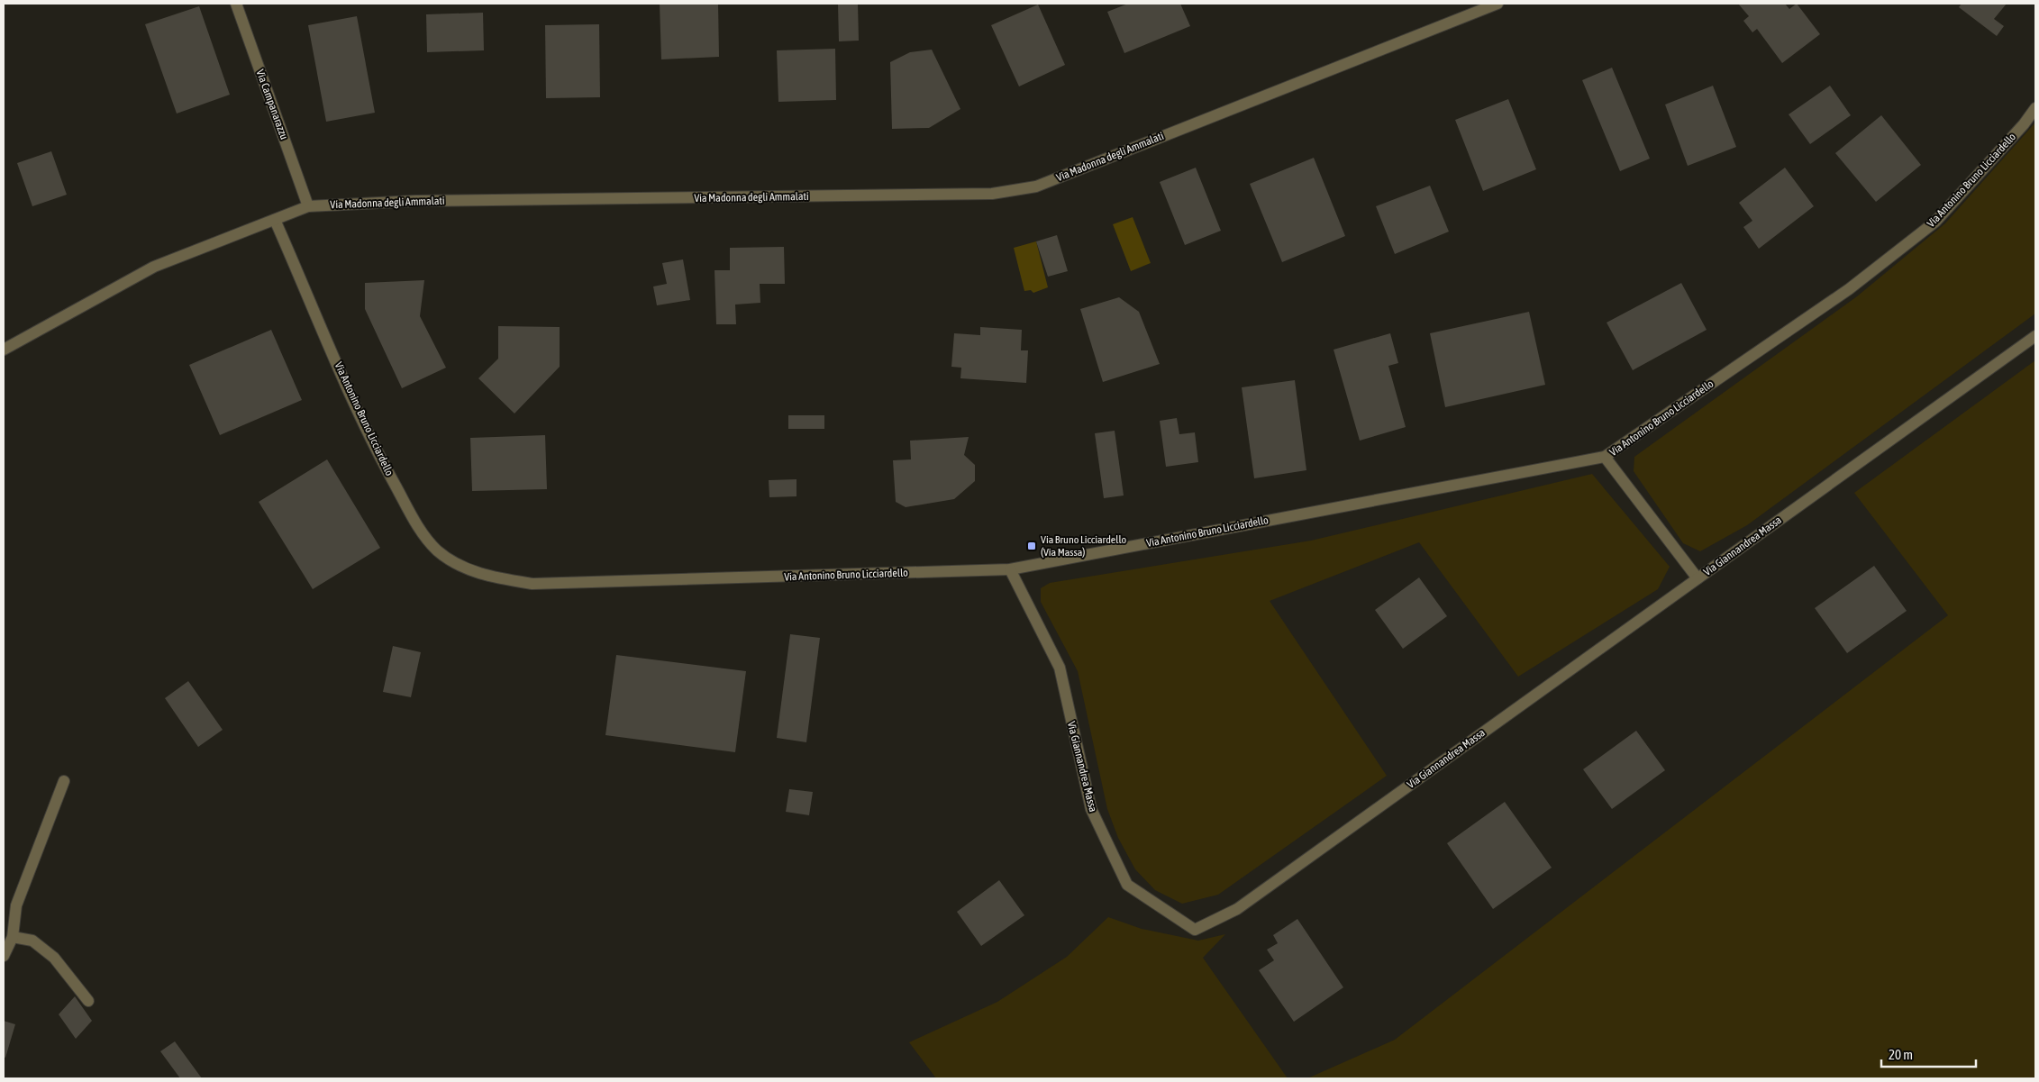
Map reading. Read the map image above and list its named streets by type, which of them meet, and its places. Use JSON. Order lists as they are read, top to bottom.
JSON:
{
  "streets": {
    "street": [
      "Via Campanarazzu",
      "Via Madonna degli Ammalati",
      "Via Antonino Bruno Licciardello",
      "Via Giannandrea Massa"
    ]
  },
  "crossings": [
    ["Via Campanarazzu", "Via Madonna degli Ammalati"],
    ["Via Madonna degli Ammalati", "Via Antonino Bruno Licciardello"],
    ["Via Antonino Bruno Licciardello", "Via Giannandrea Massa"]
  ],
  "places": {
    "transit": ["Via Bruno Licciardello (Via Massa)"]
  },
  "scale_bar": "20 m"
}
